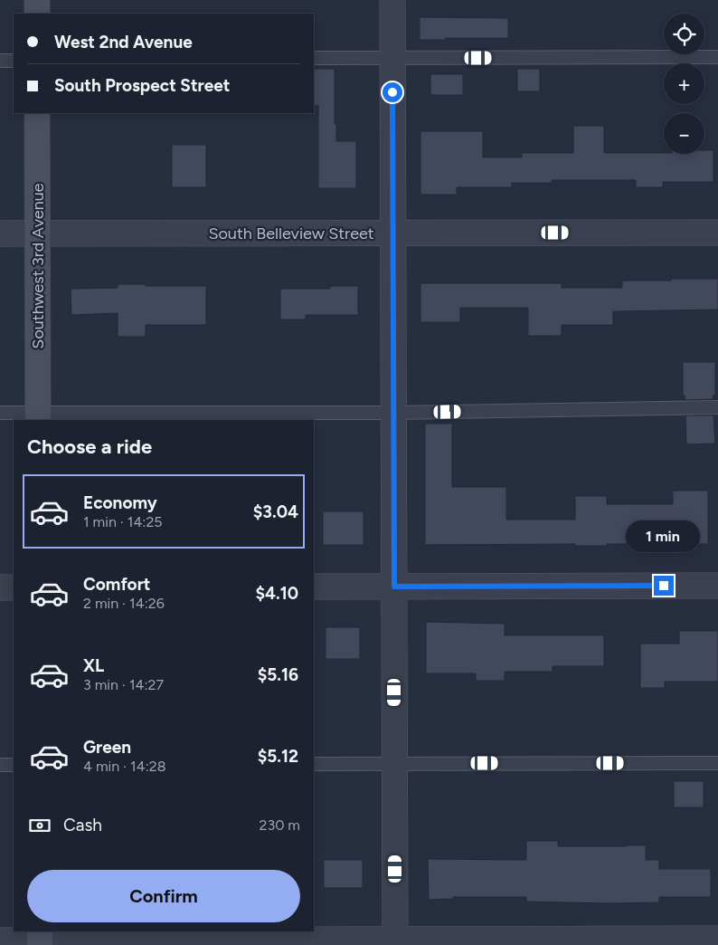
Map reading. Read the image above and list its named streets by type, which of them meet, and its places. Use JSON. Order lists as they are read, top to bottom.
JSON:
{
  "streets": {
    "main road": ["Southwest 3rd Avenue"],
    "street": ["South Belleview Street"]
  },
  "crossings": [
    ["South Belleview Street", "Southwest 3rd Avenue"]
  ],
  "page": {
    "map_buttons": ["+", "−"],
    "banner": ["West 2nd Avenue", "South Prospect Street"],
    "heading": "Choose a ride",
    "list": [
      {
        "name": "Economy",
        "note": "1 min · 14:25",
        "value": "$3.04"
      },
      {
        "name": "Comfort",
        "note": "2 min · 14:26",
        "value": "$4.10"
      },
      {
        "name": "XL",
        "note": "3 min · 14:27",
        "value": "$5.16"
      },
      {
        "name": "Green",
        "note": "4 min · 14:28",
        "value": "$5.12"
      }
    ],
    "bubble": "1 min",
    "pay": ["Cash", "230 m"],
    "buttons": "Confirm"
  }
}
